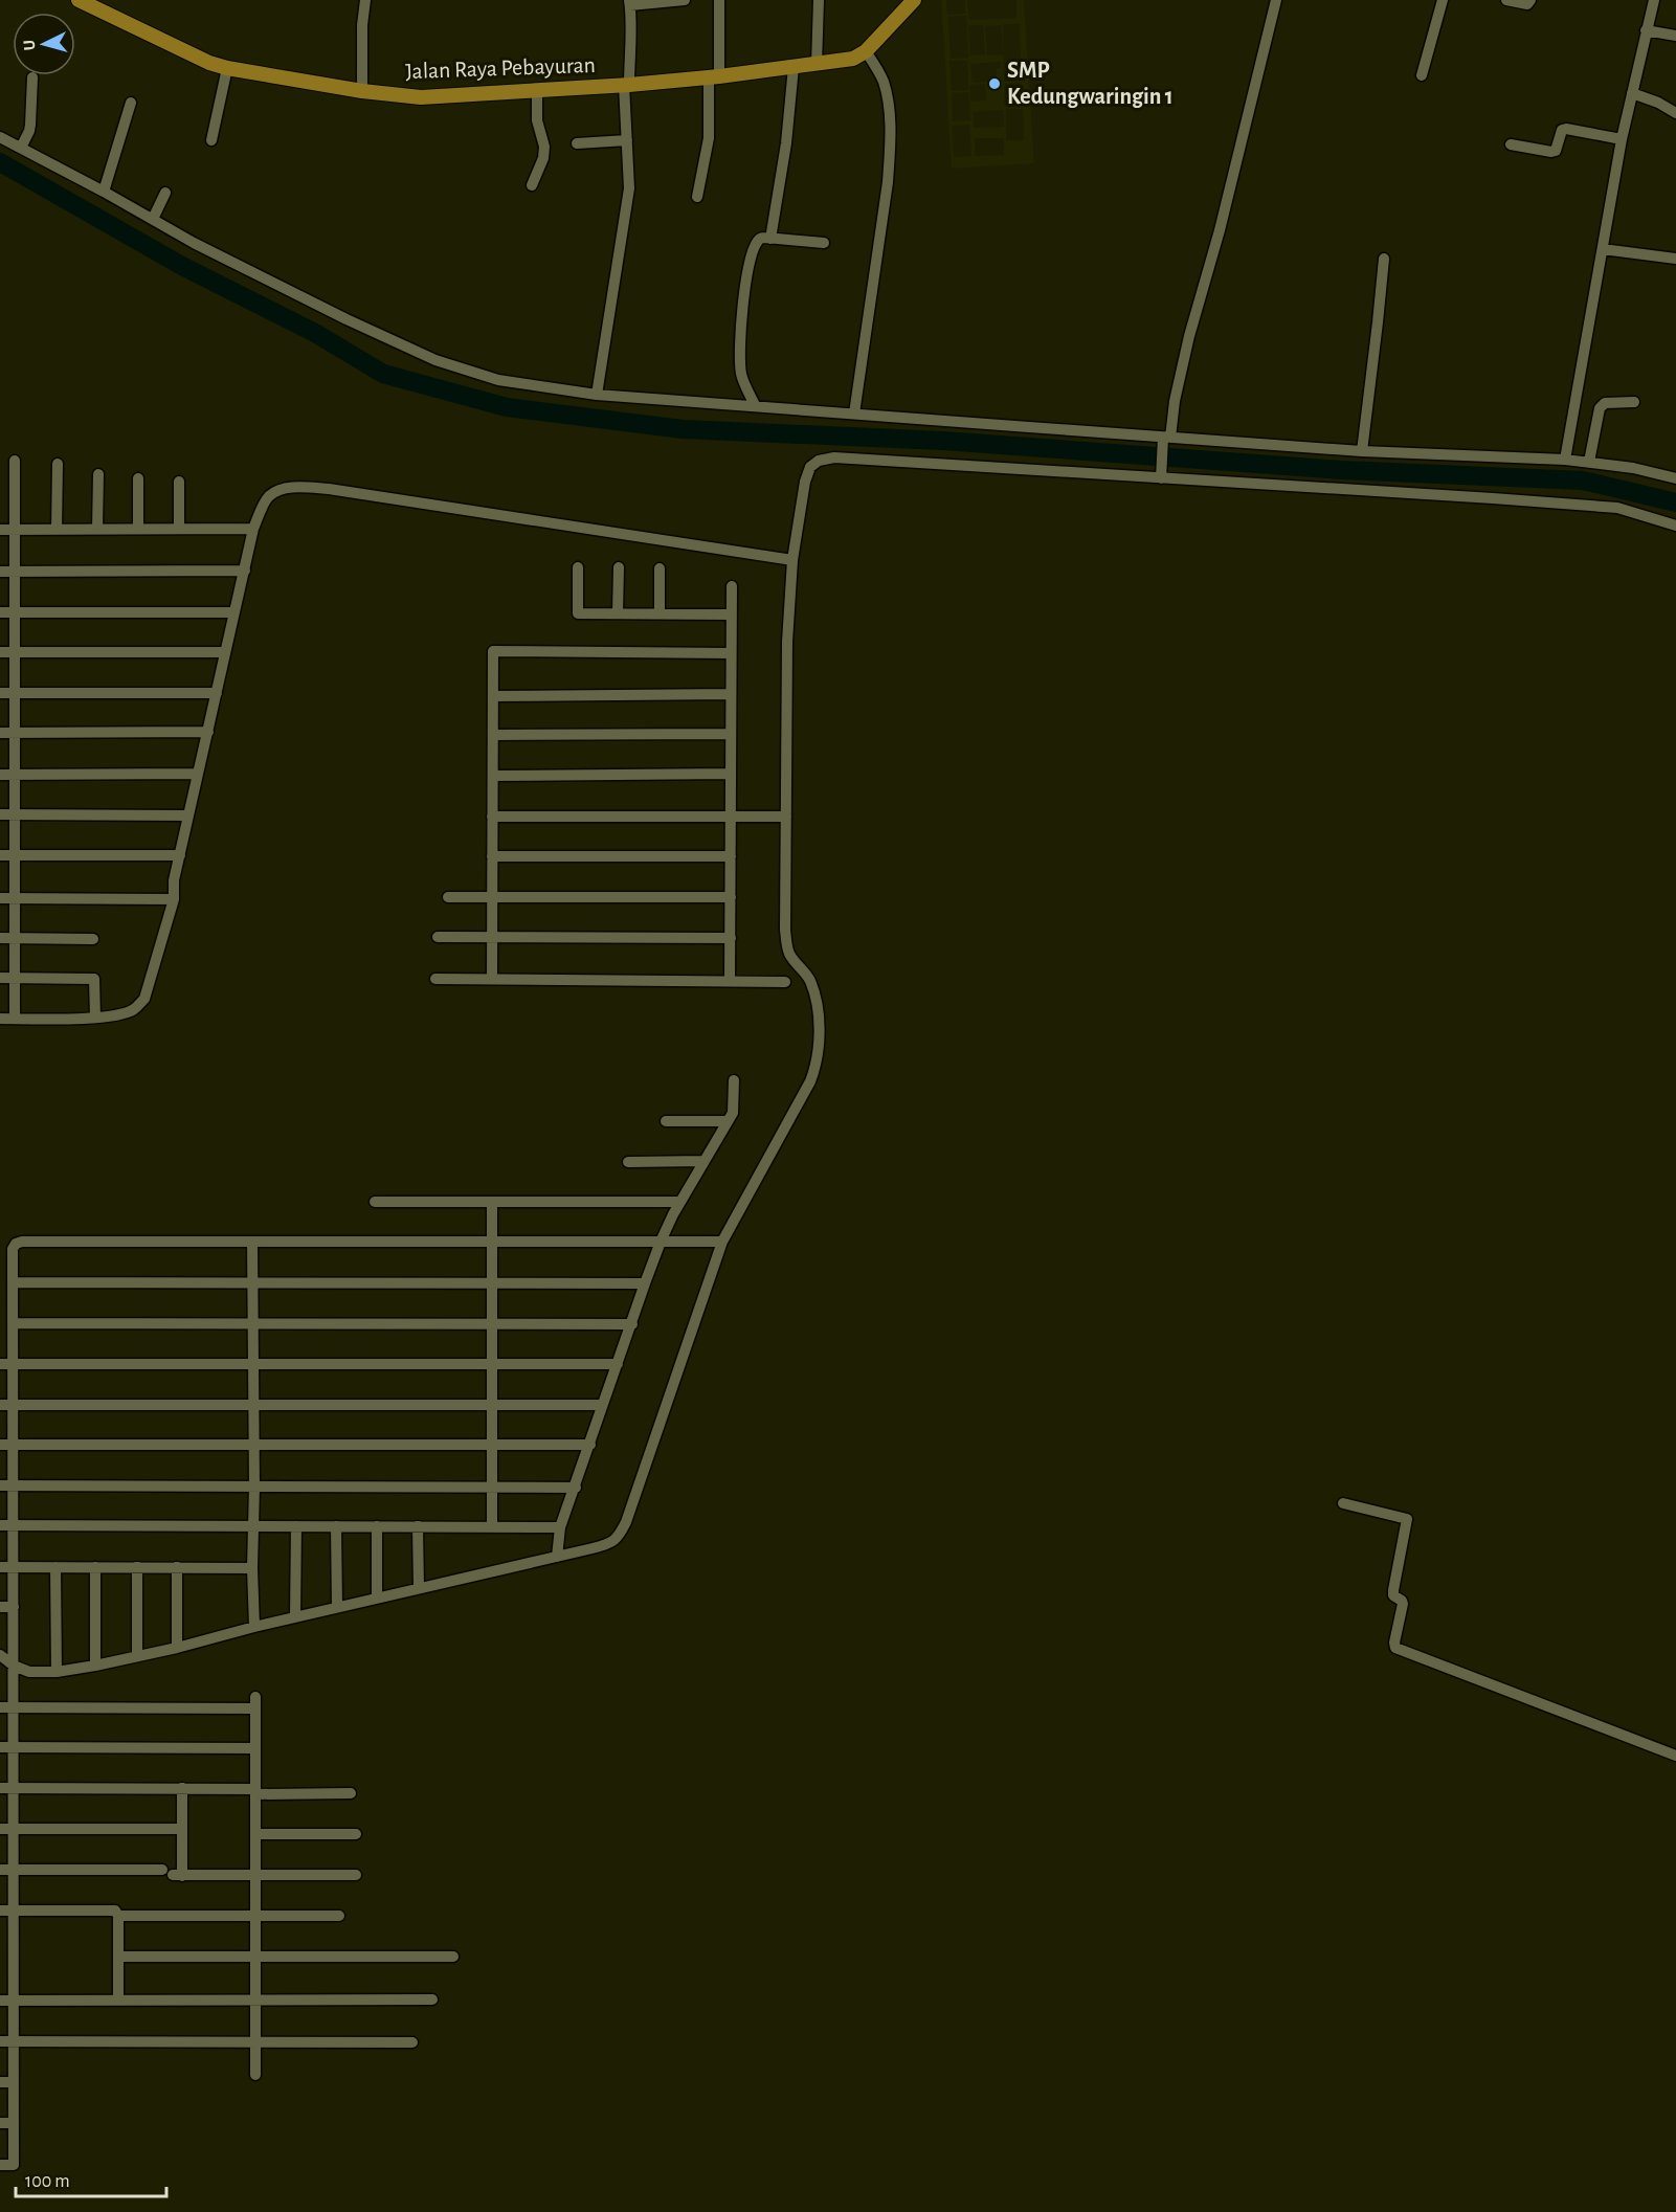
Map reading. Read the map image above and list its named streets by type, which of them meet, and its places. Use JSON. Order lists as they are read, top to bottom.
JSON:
{
  "streets": {
    "main road": ["Jalan Raya Pebayuran"]
  },
  "places": ["SMP Kedungwaringin 1"],
  "scale_bar": "100 m",
  "north": "left"
}
